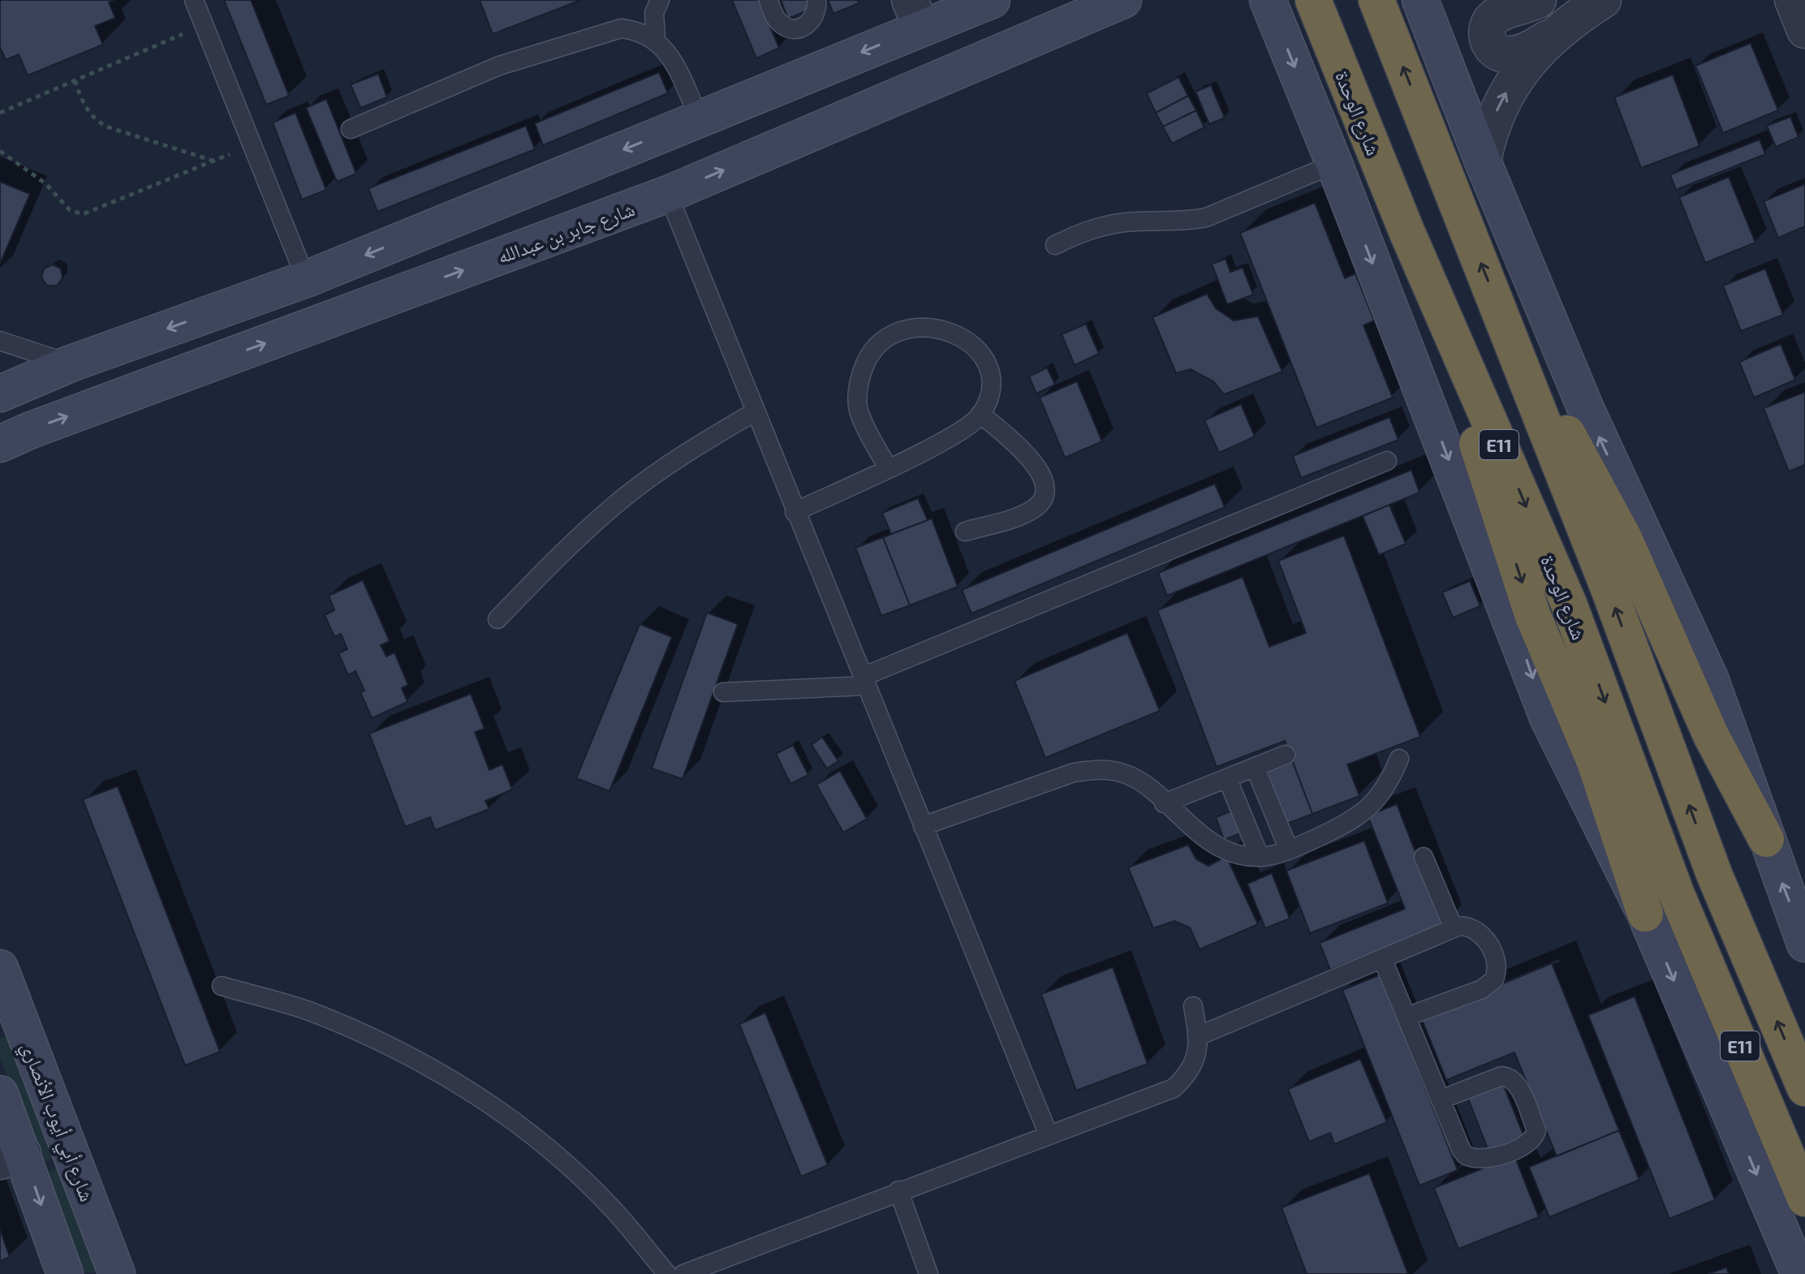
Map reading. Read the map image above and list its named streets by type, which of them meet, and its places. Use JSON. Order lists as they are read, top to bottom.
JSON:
{
  "streets": {
    "highway": ["شارع الوحدة", "E11"],
    "street": ["شارع جابر بن عبدالله", "شارع أبي أيوب الأنصاري"]
  }
}
